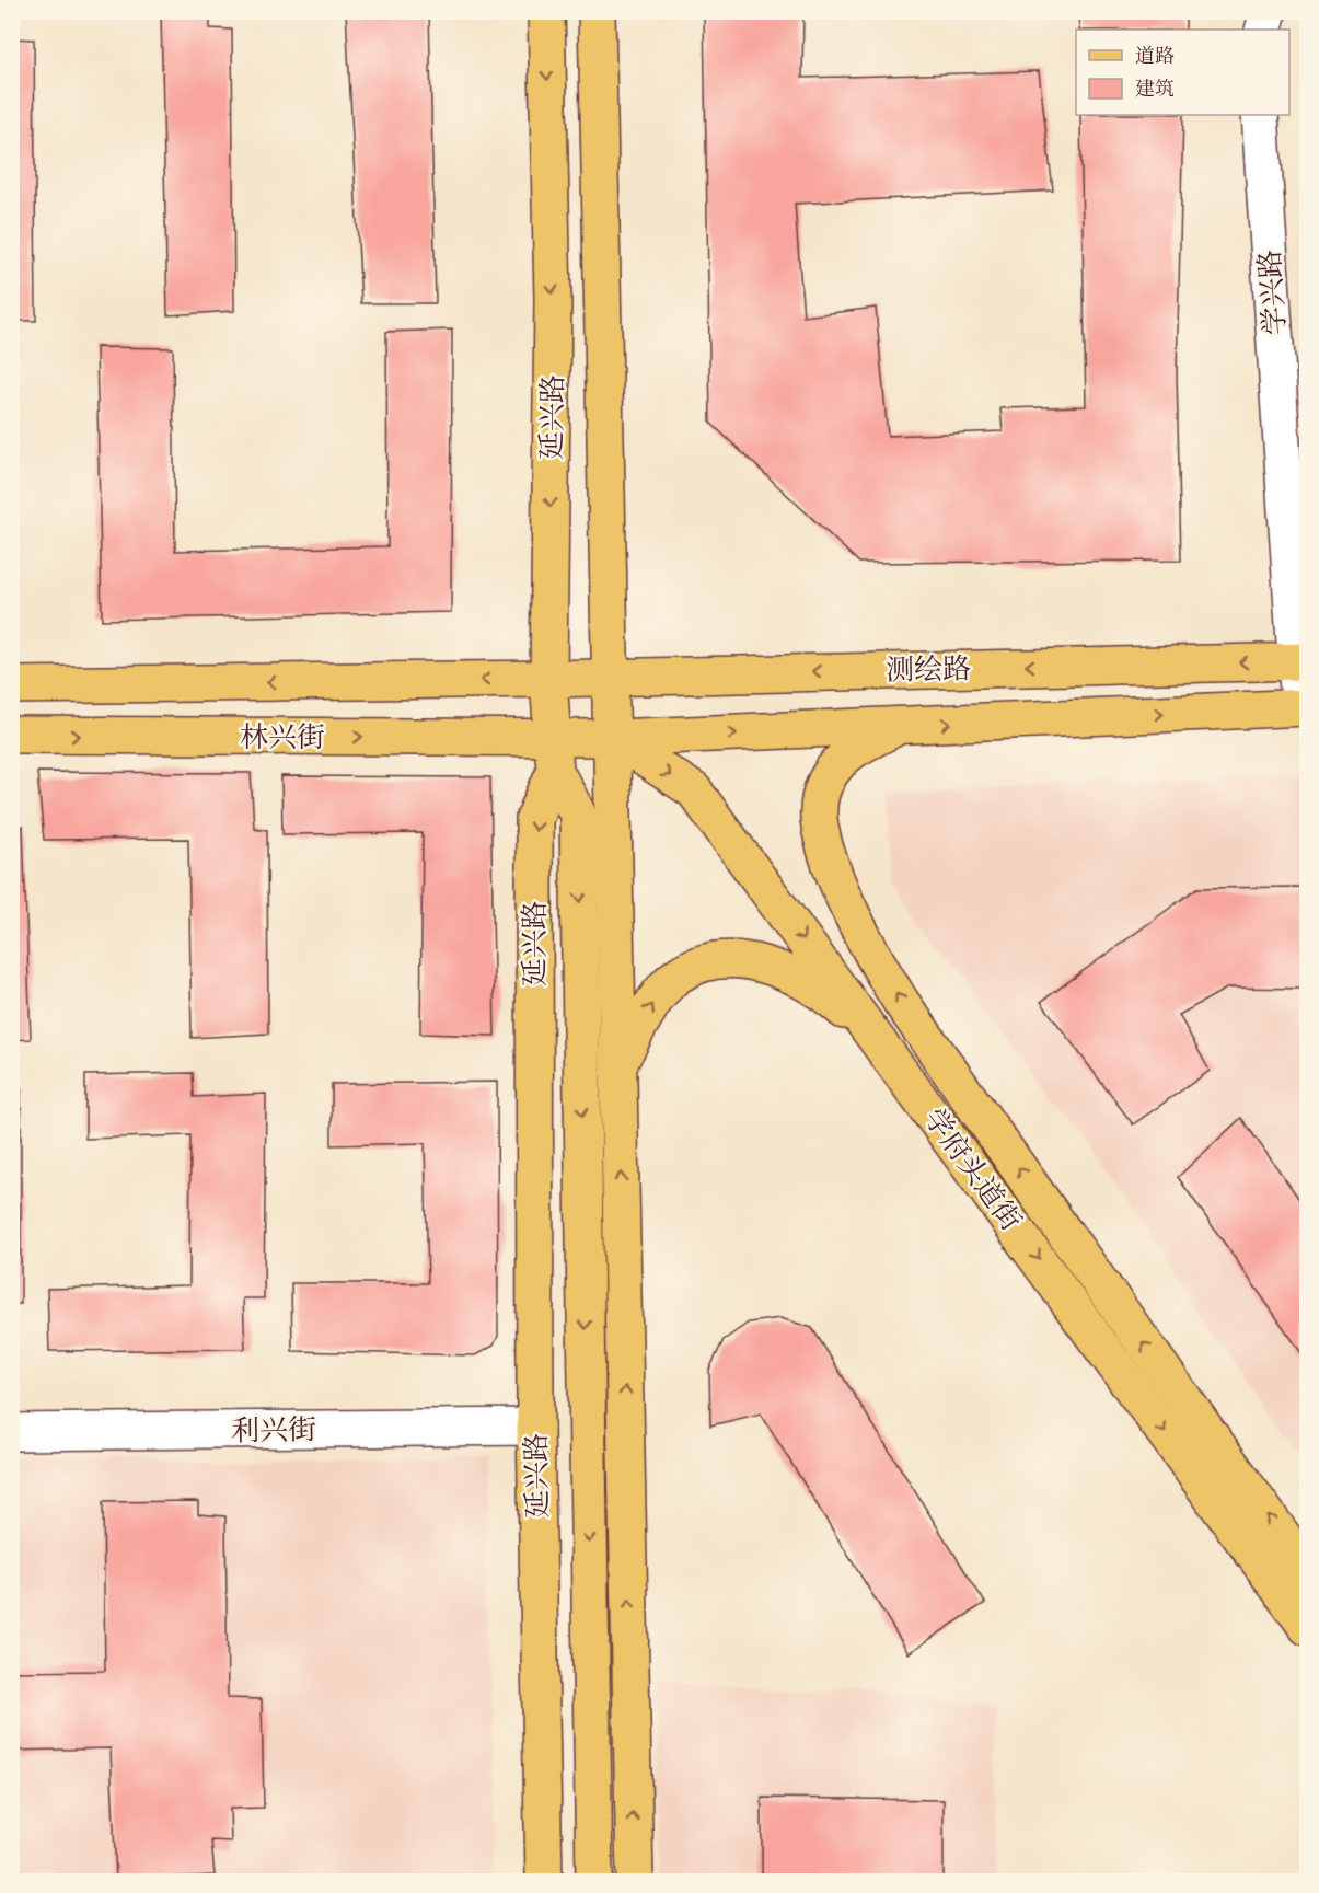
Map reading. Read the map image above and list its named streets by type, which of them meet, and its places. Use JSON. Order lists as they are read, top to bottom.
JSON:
{
  "streets": {
    "main road": [
      "延兴路",
      "测绘路",
      "林兴街",
      "学府头道街"
    ],
    "street": ["学兴路", "利兴街"]
  },
  "crossings": [
    ["学兴路", "测绘路"],
    ["延兴路", "测绘路"],
    ["延兴路", "林兴街"],
    ["延兴路", "学府头道街"],
    ["延兴路", "利兴街"],
    ["测绘路", "林兴街"],
    ["测绘路", "学府头道街"]
  ],
  "legend": ["道路", "建筑"]
}
